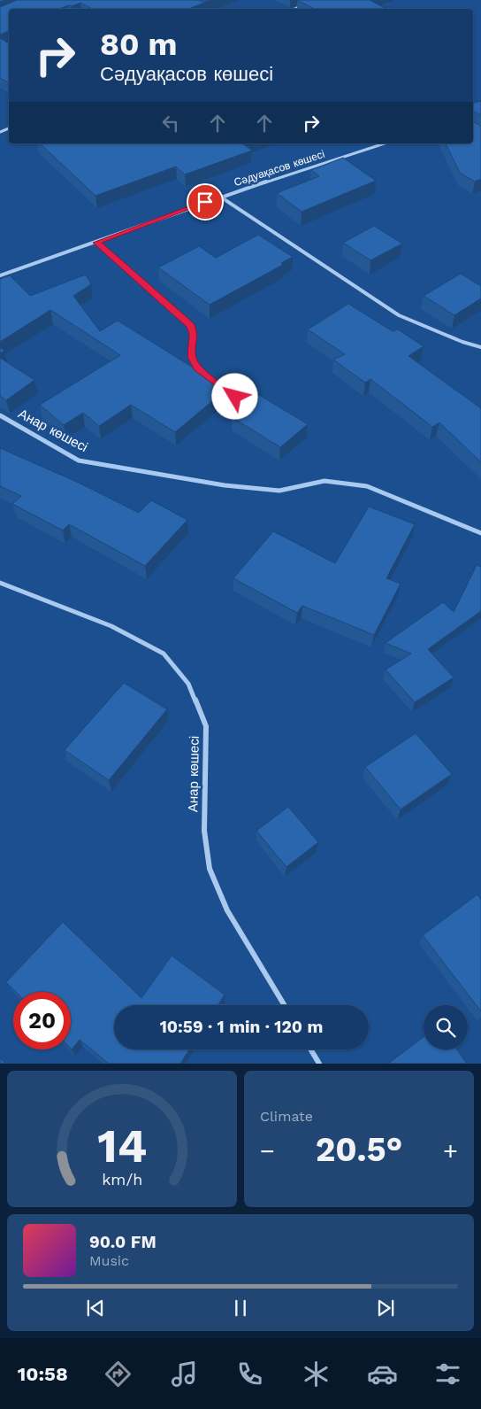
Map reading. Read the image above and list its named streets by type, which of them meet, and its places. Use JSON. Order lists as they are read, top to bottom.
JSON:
{
  "streets": {
    "street": ["Сәдуақасов көшесі", "Анар көшесі"]
  },
  "page": {
    "turn": ["80 m", "Сәдуақасов көшесі"],
    "limit": "20",
    "trip": "10:59 · 1 min · 120 m",
    "tile": "Climate",
    "heat": ["−", "20.5°", "+"],
    "song": ["90.0 FM", "Music"],
    "tabs": "10:58",
    "gauge": ["14", "km/h"]
  }
}
